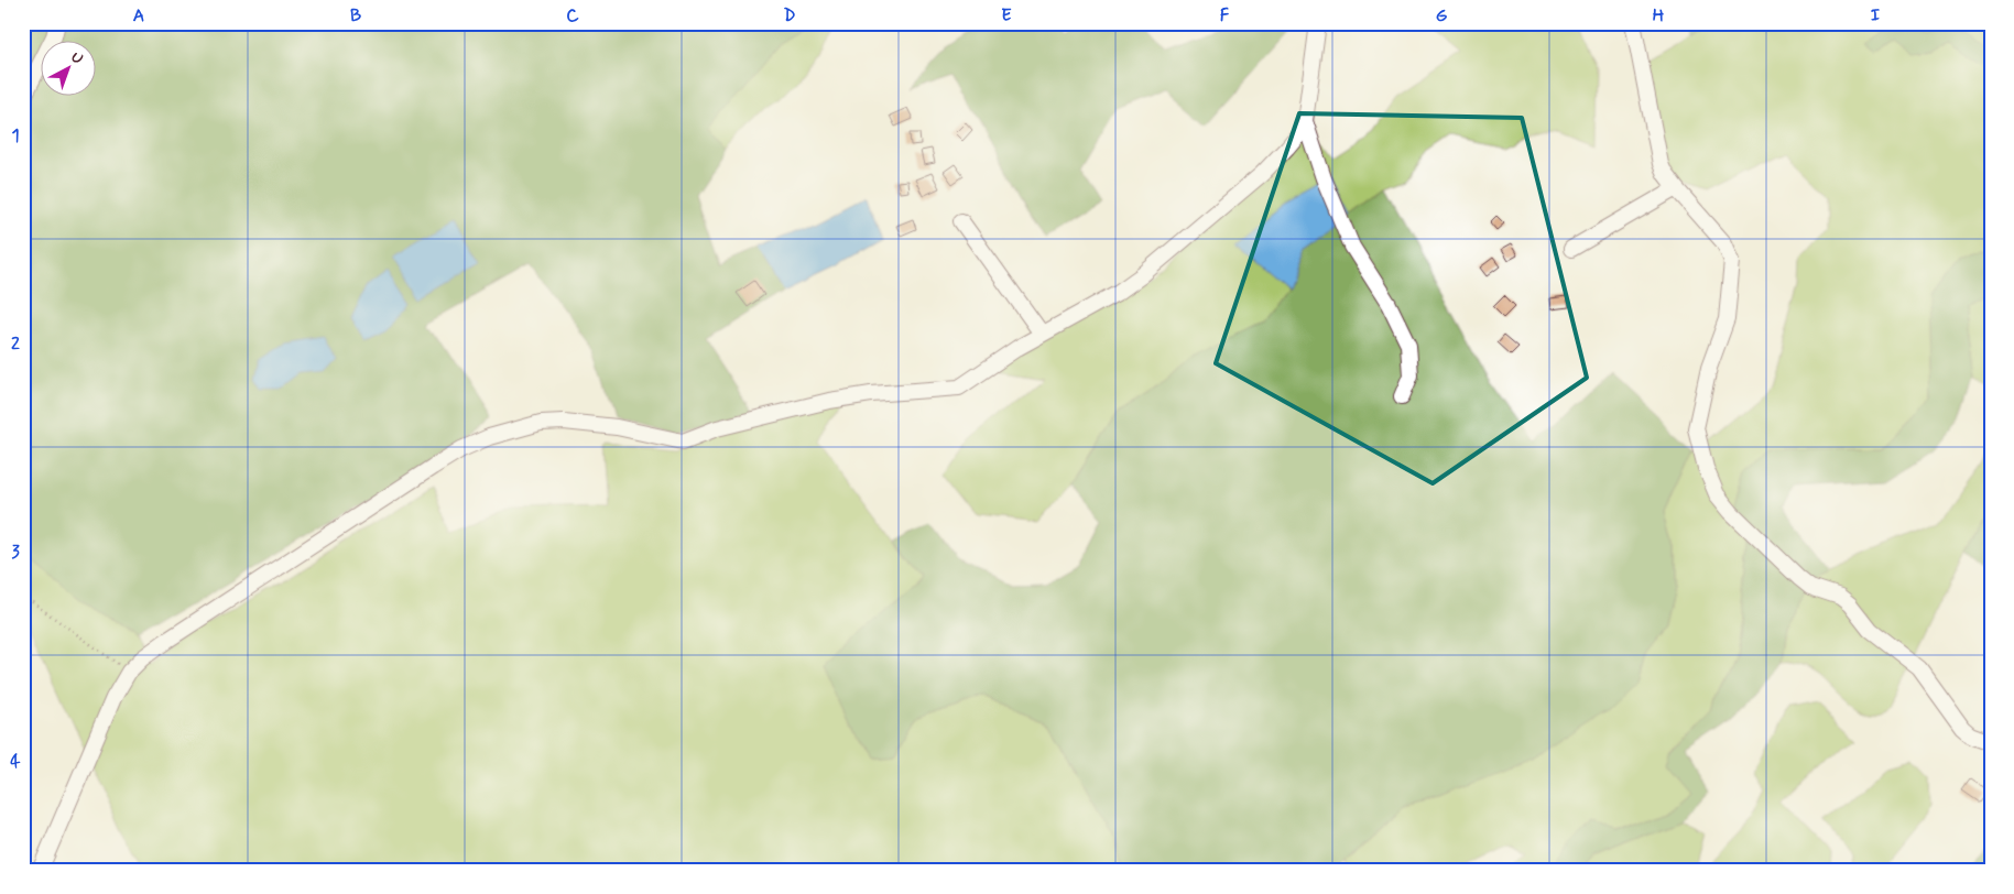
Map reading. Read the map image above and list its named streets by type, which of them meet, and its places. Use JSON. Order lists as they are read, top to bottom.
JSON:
{
  "north": "top right",
  "grid": {
    "columns": [
      "A",
      "B",
      "C",
      "D",
      "E",
      "F",
      "G",
      "H",
      "I"
    ],
    "rows": [
      "1",
      "2",
      "3",
      "4"
    ]
  }
}
